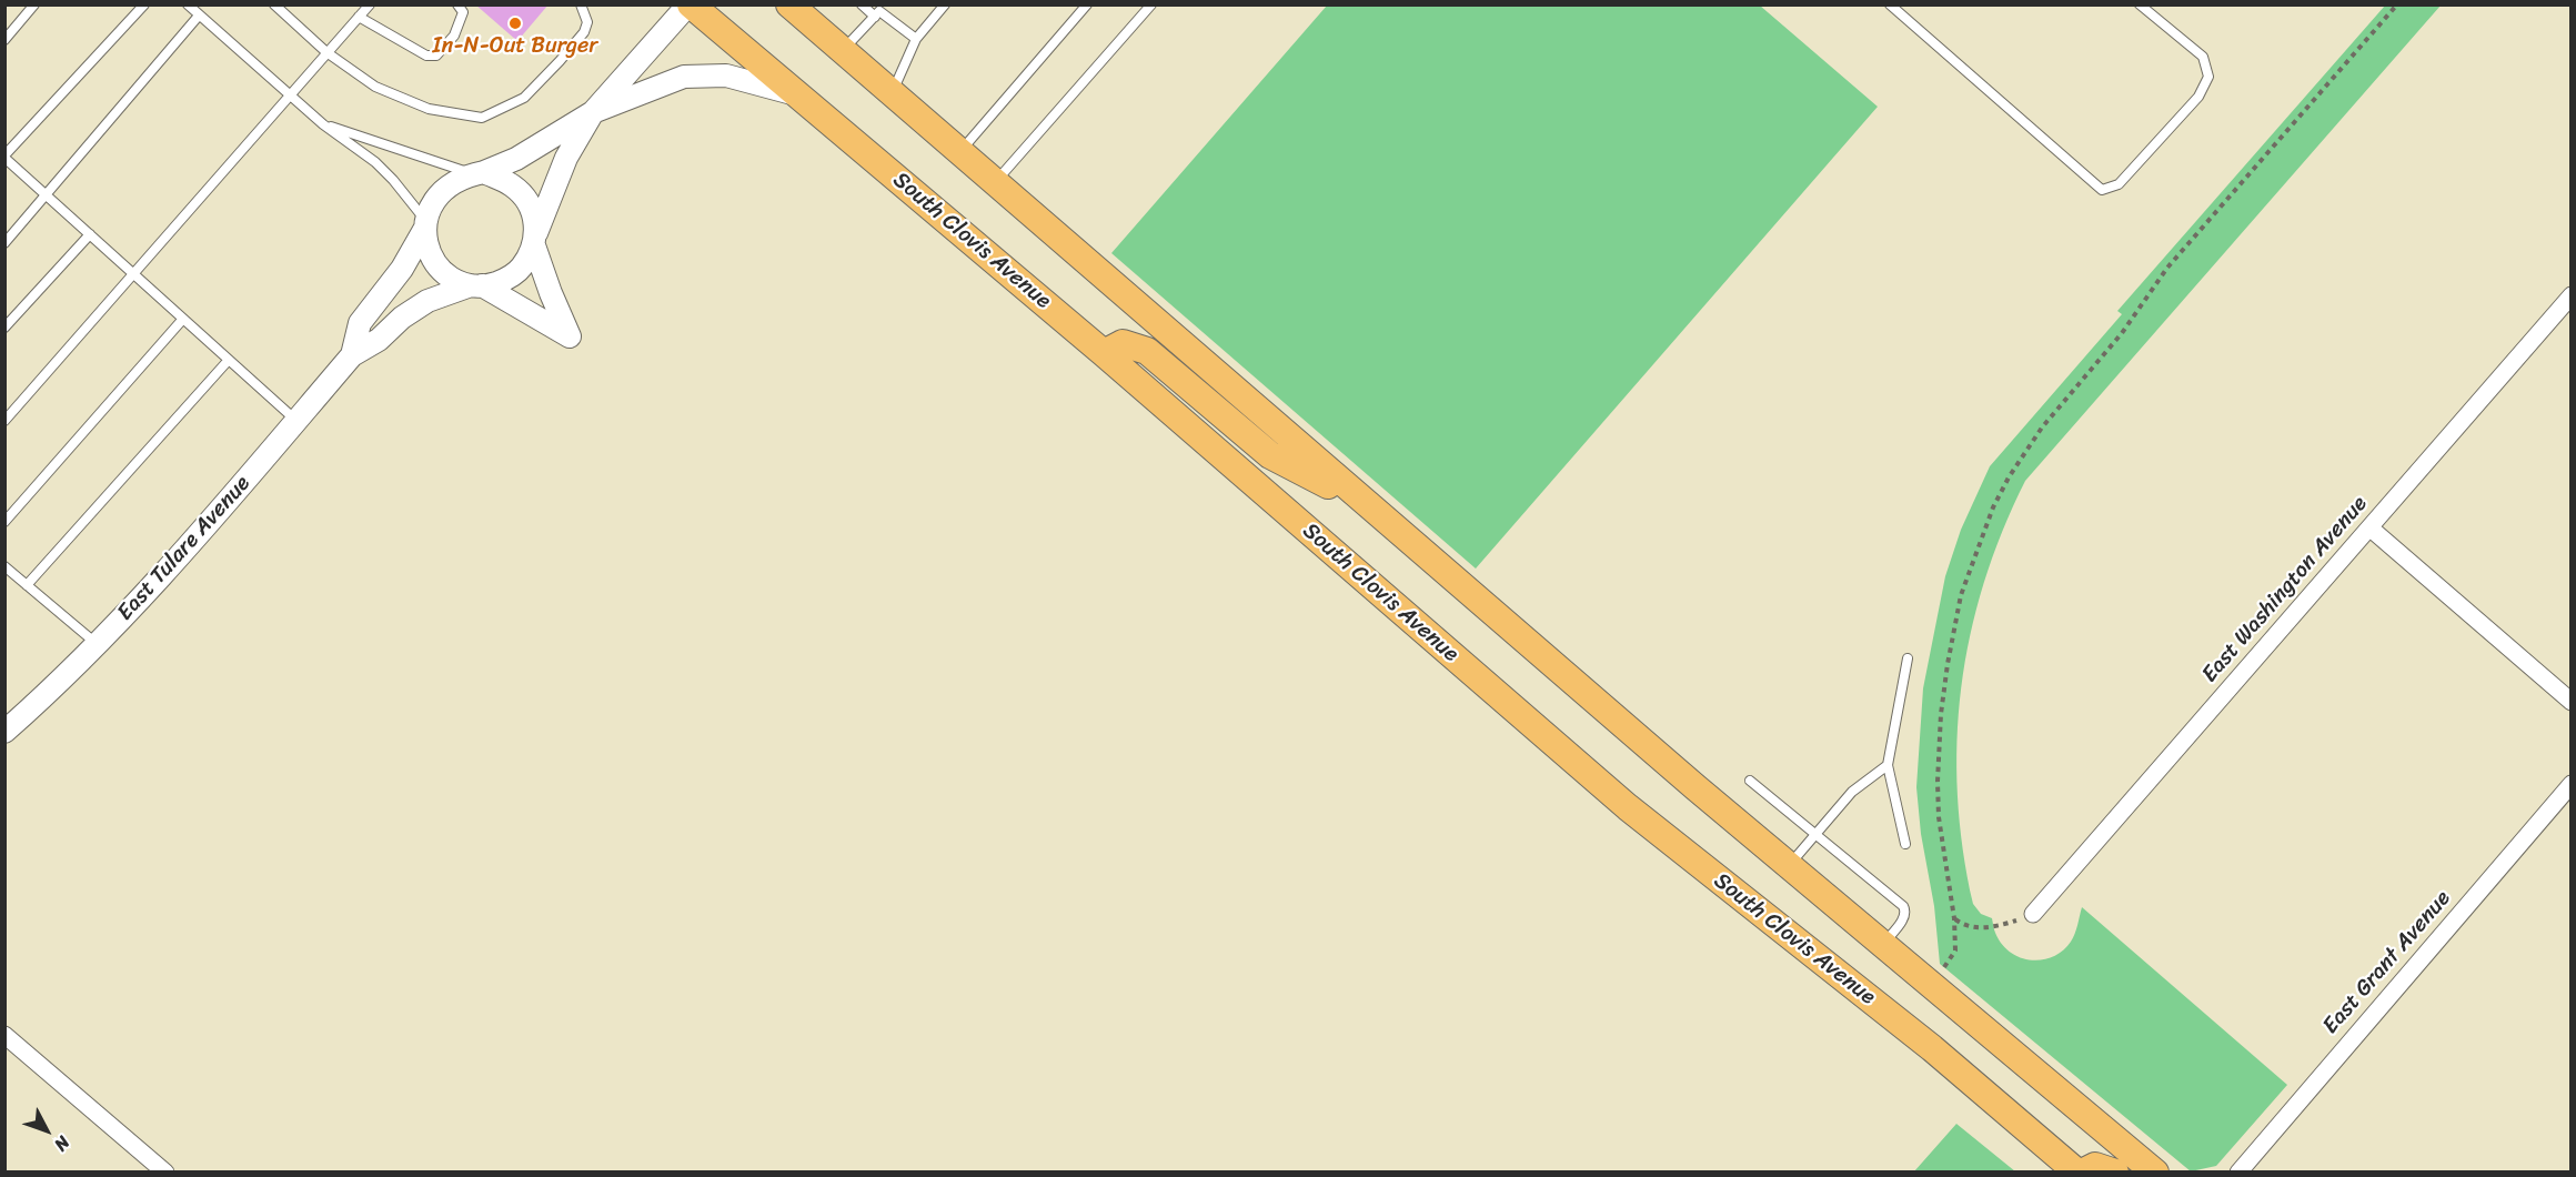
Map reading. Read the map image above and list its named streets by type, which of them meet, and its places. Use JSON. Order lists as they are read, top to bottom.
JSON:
{
  "streets": {
    "main road": ["South Clovis Avenue"],
    "street": ["East Tulare Avenue", "East Washington Avenue", "East Grant Avenue"]
  },
  "crossings": [
    ["South Clovis Avenue", "East Tulare Avenue"]
  ],
  "places": ["In-N-Out Burger"],
  "north": "bottom right"
}
